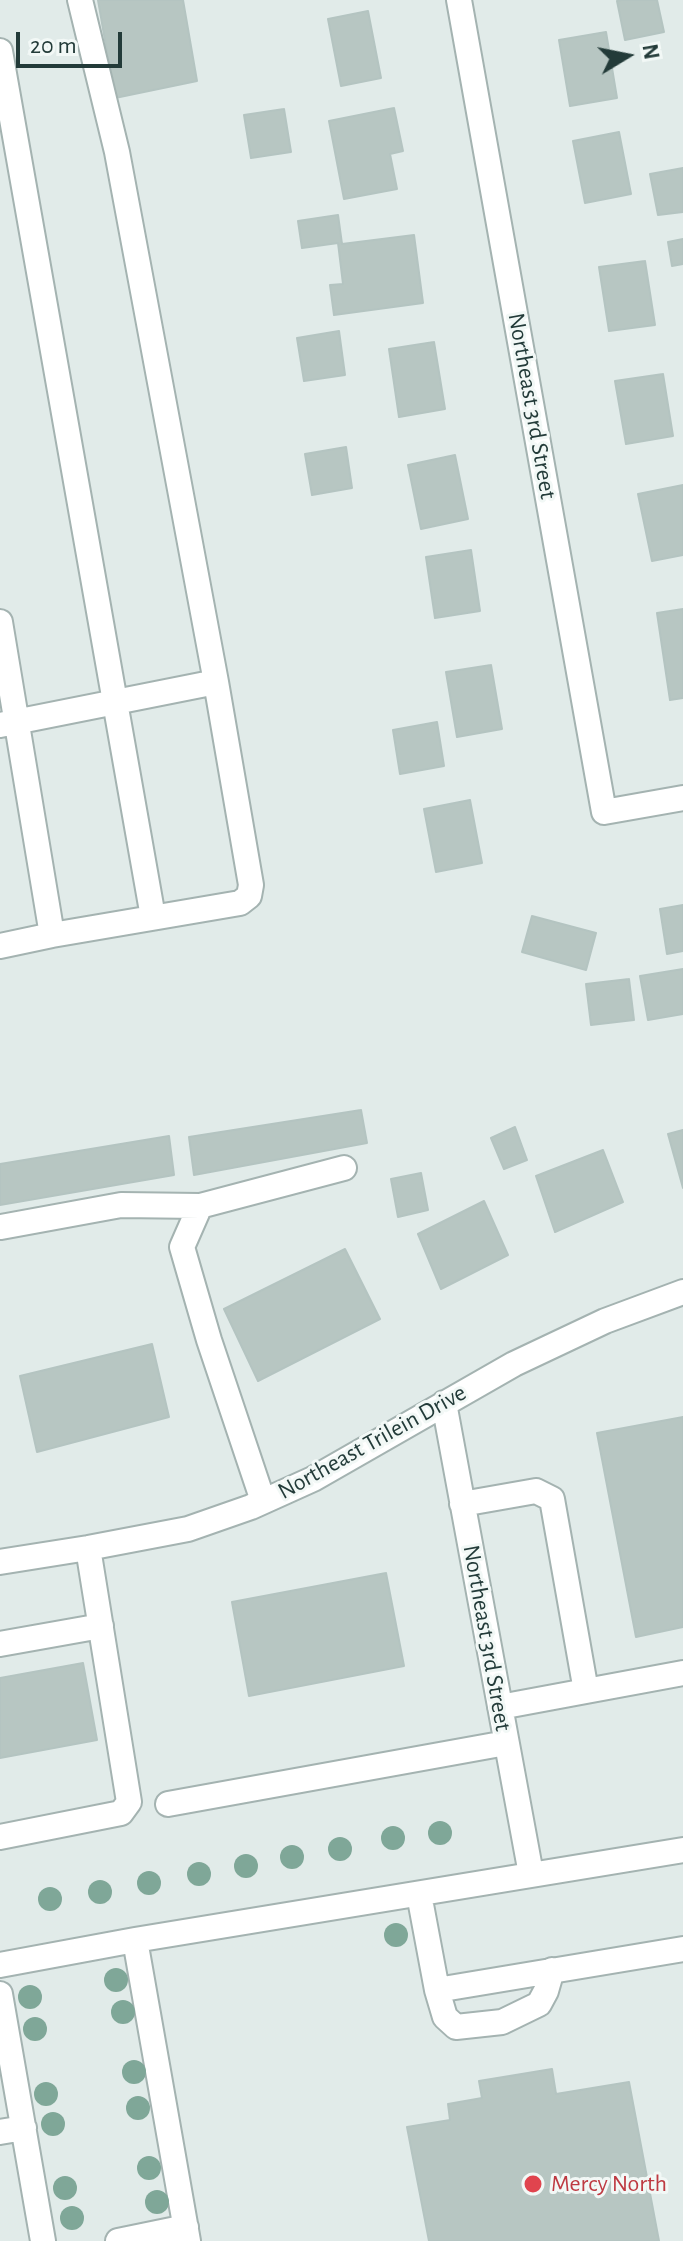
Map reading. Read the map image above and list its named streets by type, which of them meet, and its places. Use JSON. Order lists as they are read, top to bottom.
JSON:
{
  "streets": {
    "street": ["Northeast 3rd Street", "Northeast Trilein Drive"]
  },
  "crossings": [
    ["Northeast 3rd Street", "Northeast Trilein Drive"]
  ],
  "places": ["Mercy North"],
  "scale_bar": "20 m",
  "north": "right"
}
